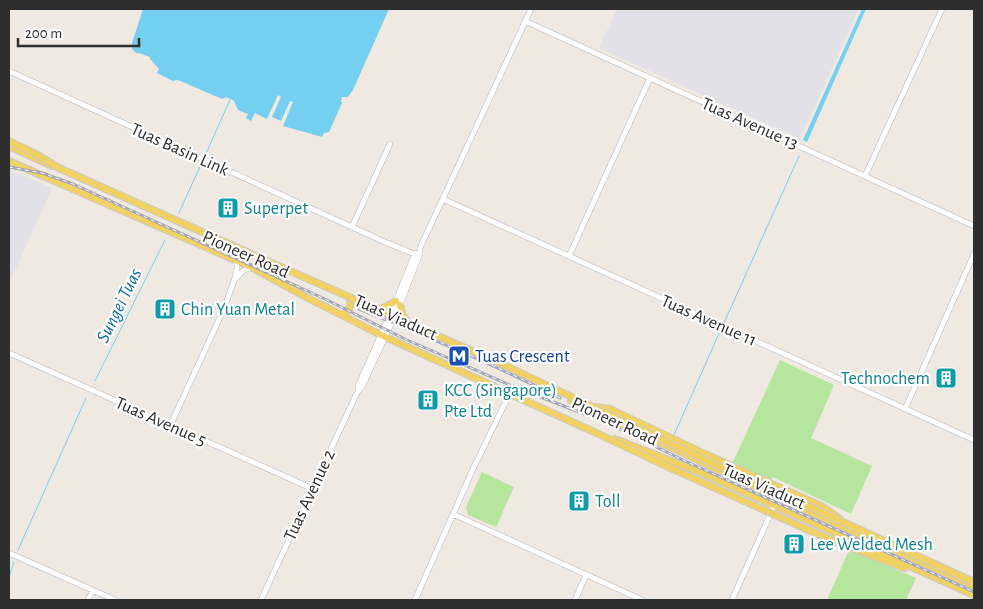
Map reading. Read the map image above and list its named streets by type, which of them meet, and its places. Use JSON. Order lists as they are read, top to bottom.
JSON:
{
  "streets": {
    "main road": ["Pioneer Road", "Tuas Viaduct"],
    "street": [
      "Tuas Avenue 13",
      "Tuas Basin Link",
      "Tuas Avenue 11",
      "Tuas Avenue 5",
      "Tuas Avenue 2"
    ]
  },
  "crossings": [
    ["Pioneer Road", "Tuas Avenue 2"],
    ["Tuas Avenue 5", "Tuas Avenue 2"]
  ],
  "water": ["Sungei Tuas"],
  "places": {
    "building": [
      "Superpet",
      "Chin Yuan Metal",
      "Technochem",
      "KCC (Singapore) Pte Ltd",
      "Toll",
      "Lee Welded Mesh"
    ],
    "metro station": ["Tuas Crescent"]
  },
  "scale_bar": "200 m"
}
